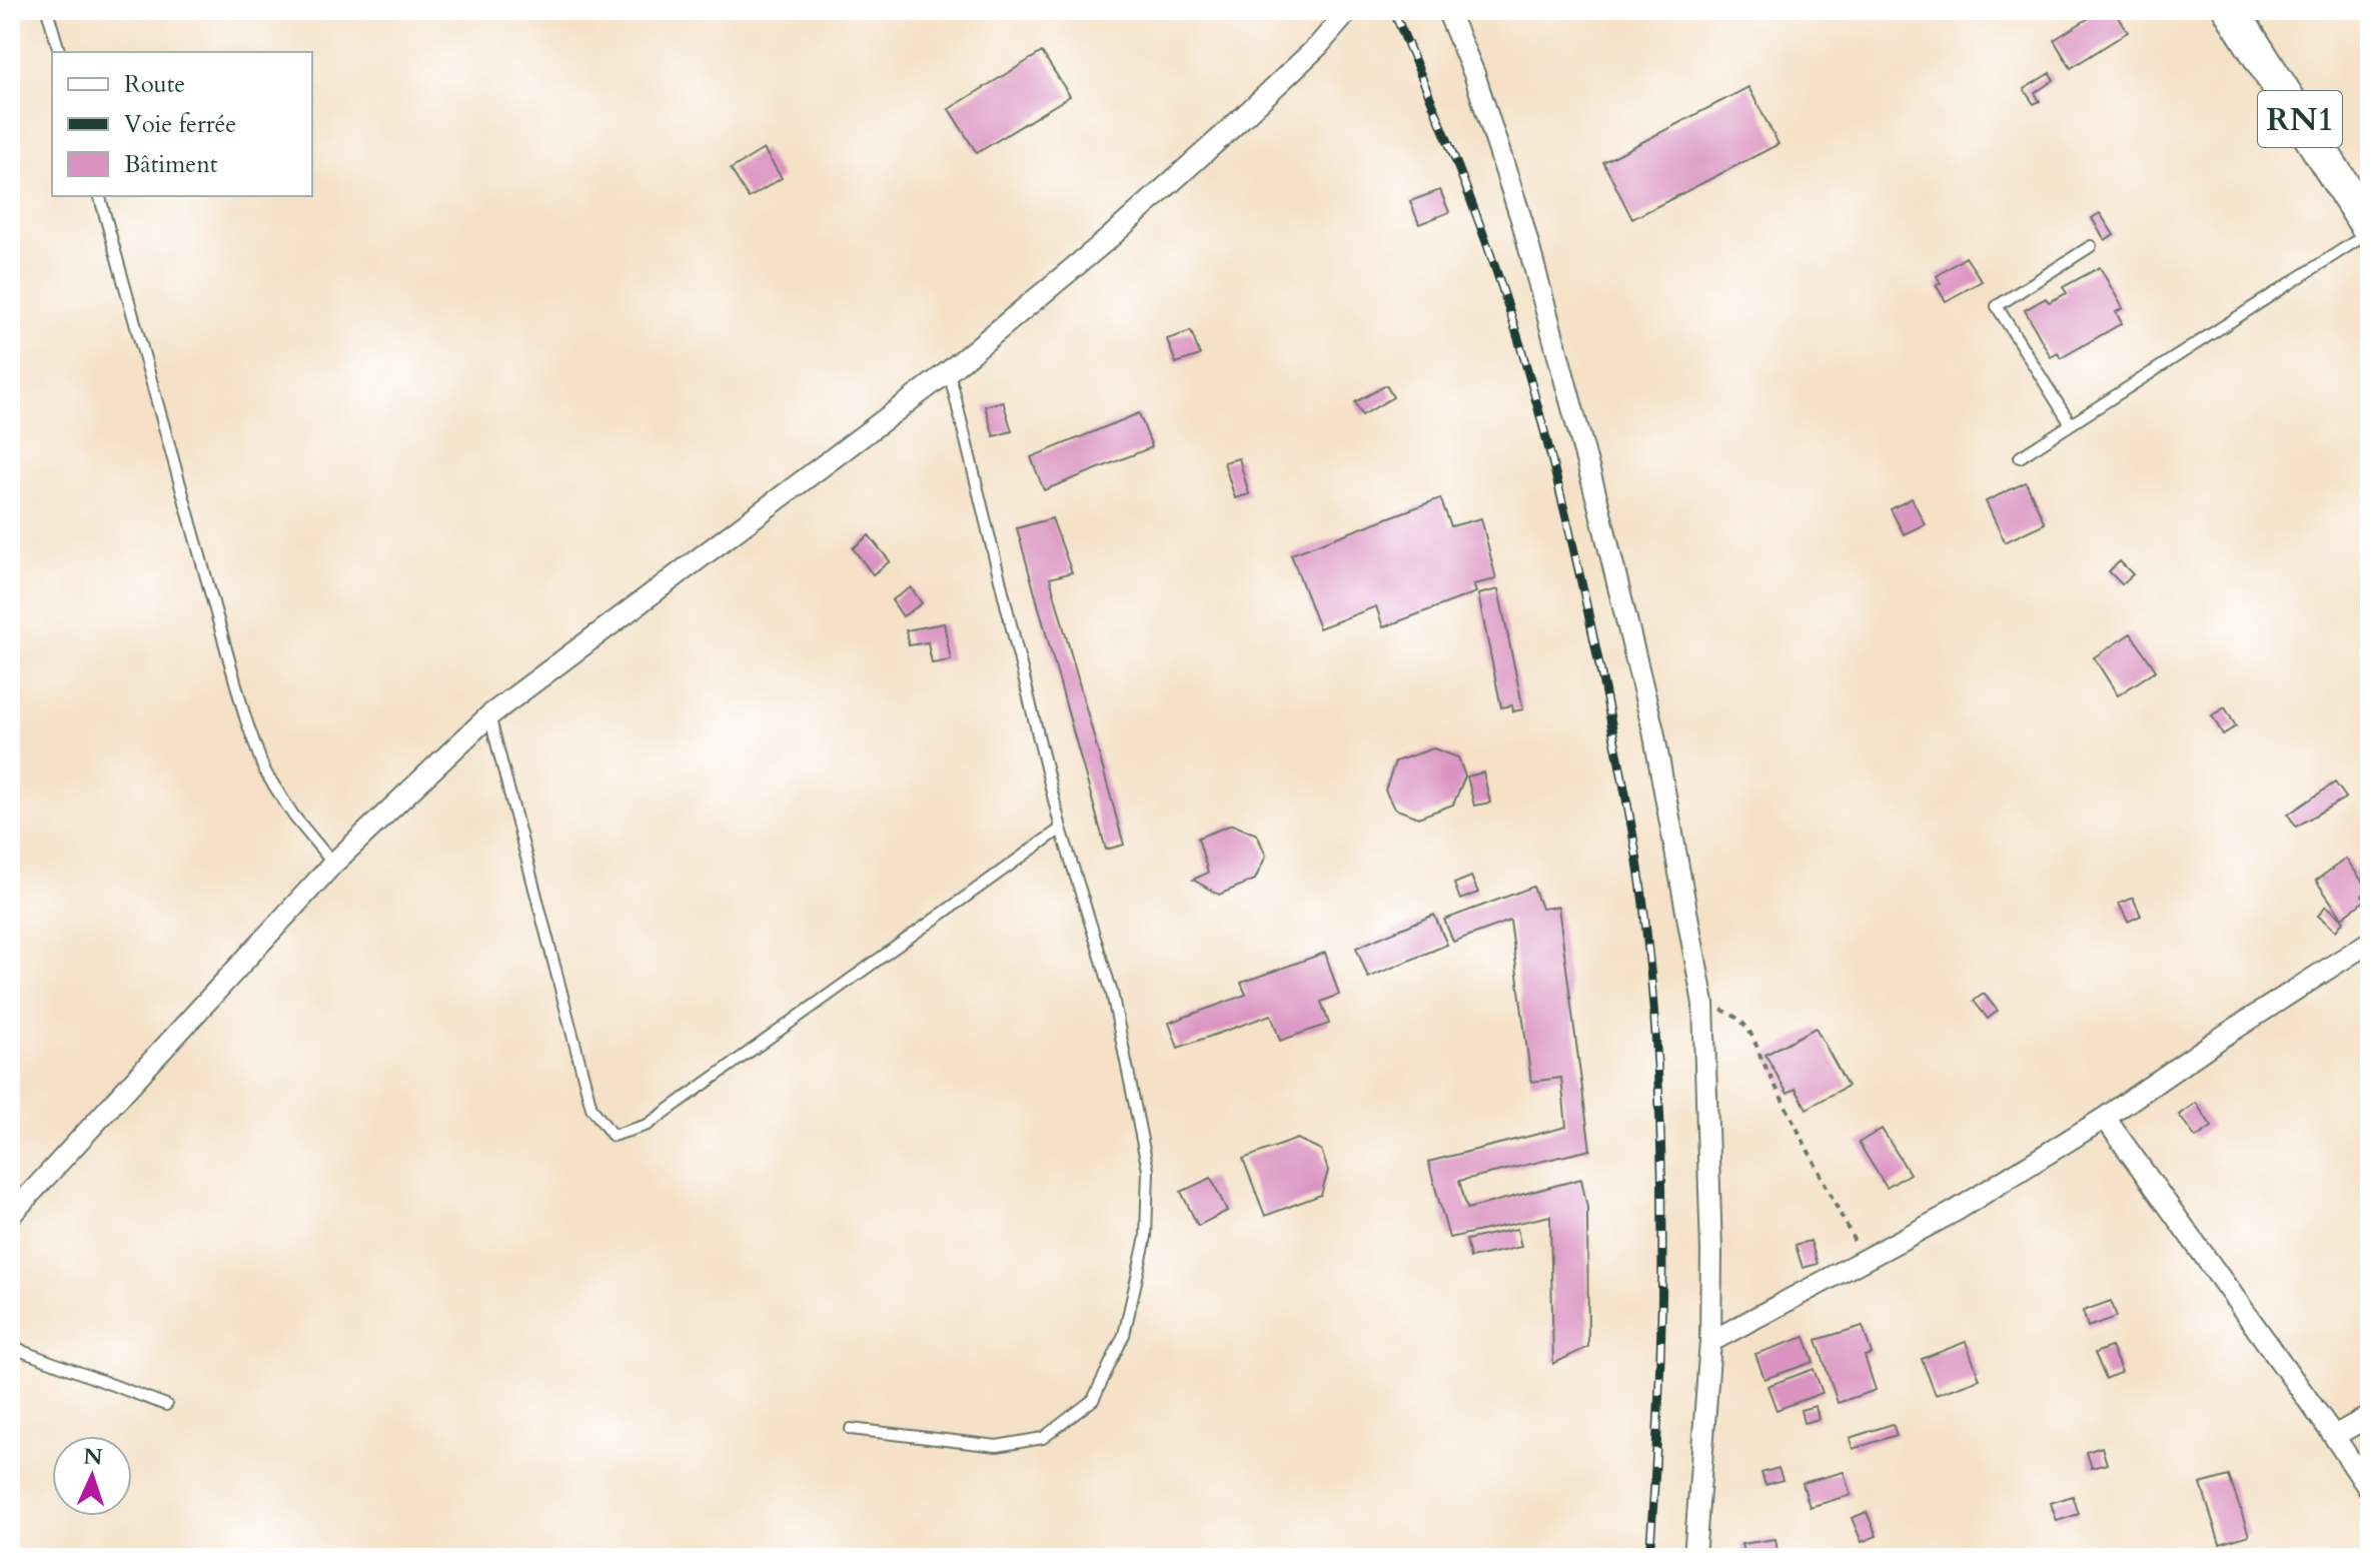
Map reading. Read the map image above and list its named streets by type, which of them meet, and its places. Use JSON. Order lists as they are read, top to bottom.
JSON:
{
  "streets": {
    "highway": ["RN1"]
  },
  "legend": ["Route", "Voie ferrée", "Bâtiment"],
  "north": "top"
}
